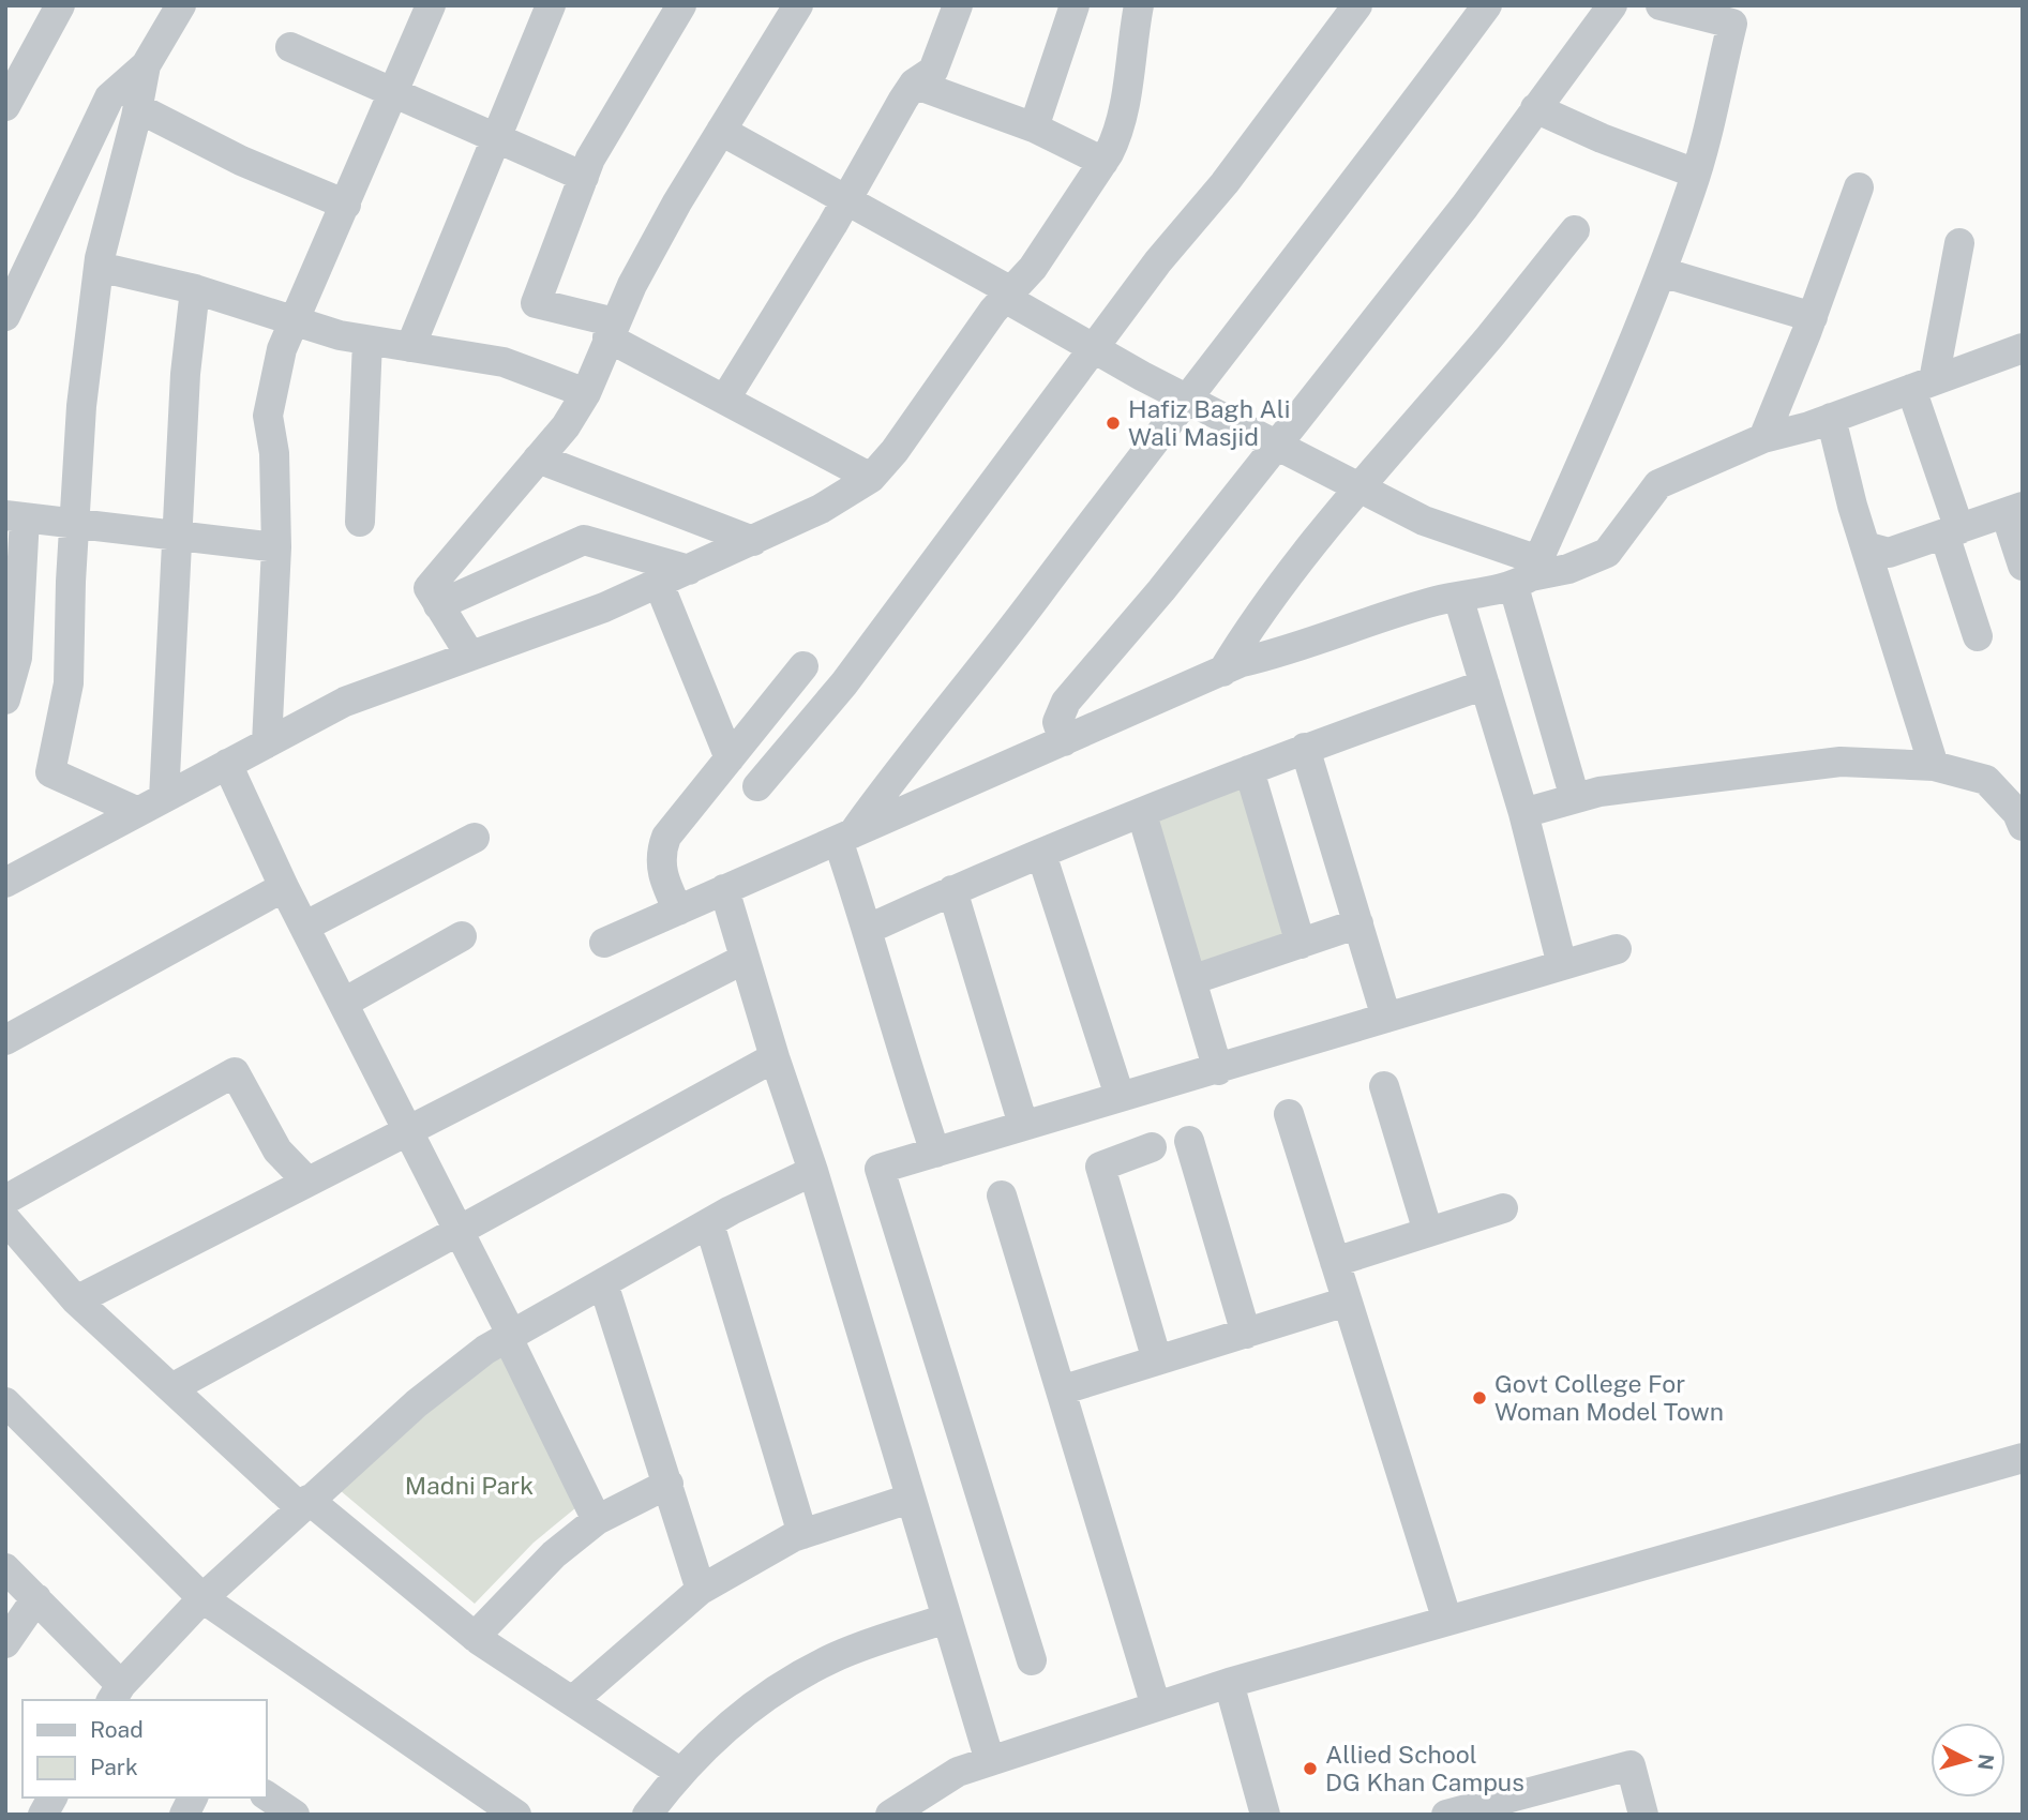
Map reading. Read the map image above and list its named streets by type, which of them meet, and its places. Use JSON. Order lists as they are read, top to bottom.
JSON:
{
  "parks": ["Madni Park"],
  "places": ["Hafiz Bagh Ali Wali Masjid", "Govt College For Woman Model Town", "Allied School DG Khan Campus"],
  "legend": ["Road", "Park"],
  "north": "right"
}
